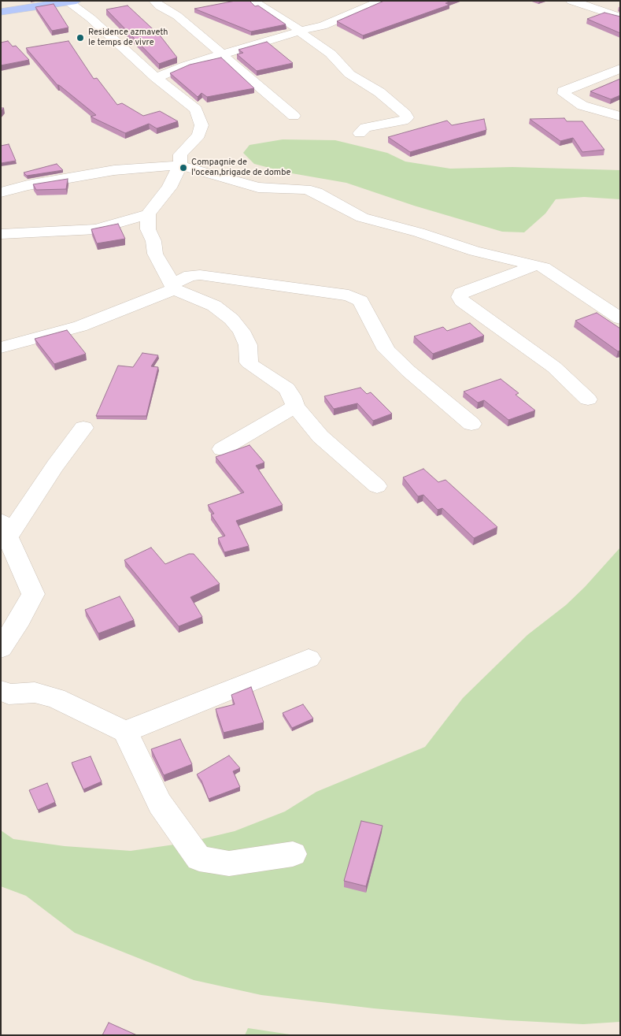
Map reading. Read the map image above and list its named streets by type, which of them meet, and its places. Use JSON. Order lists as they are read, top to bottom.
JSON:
{
  "places": ["Residence azmaveth le temps de vivre", "Compagnie de l'ocean,brigade de dombe"]
}
